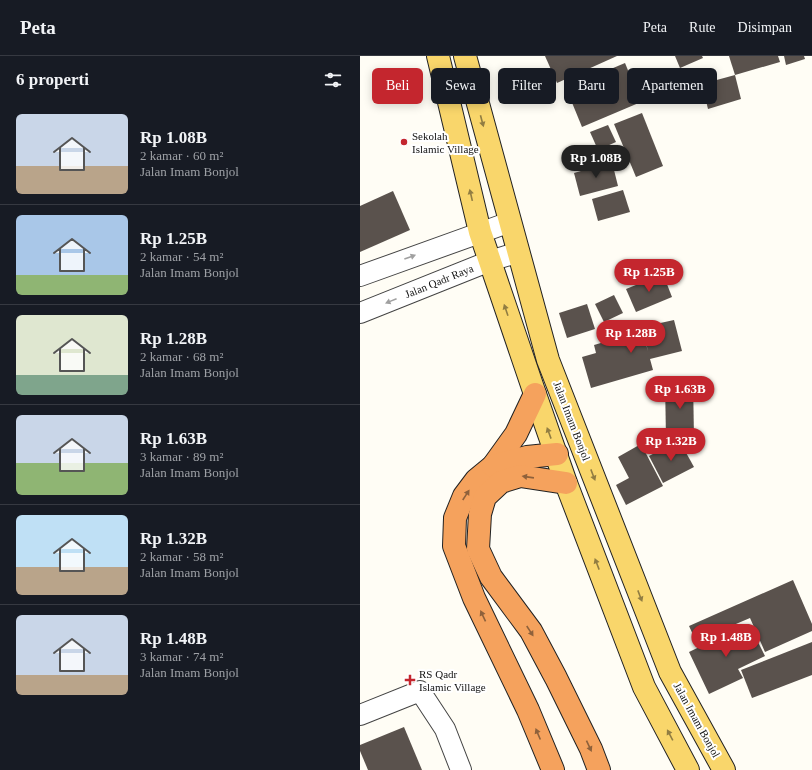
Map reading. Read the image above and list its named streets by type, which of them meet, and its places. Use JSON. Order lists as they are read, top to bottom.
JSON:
{
  "streets": {
    "main road": ["Jalan Imam Bonjol"],
    "street": ["Jalan Qadr Raya"]
  },
  "crossings": [
    ["Jalan Qadr Raya", "Jalan Imam Bonjol"]
  ],
  "places": {
    "other": ["Sekolah Islamic Village"],
    "health": ["RS Qadr Islamic Village"]
  },
  "page": {
    "header": "Peta",
    "nav": ["Peta", "Rute", "Disimpan"],
    "heading": "6 properti",
    "chip": [
      "Beli",
      "Sewa",
      "Filter",
      "Baru",
      "Apartemen"
    ],
    "list": [
      {
        "name": "Rp 1.08B",
        "note": "2 kamar · 60 m² · Jalan Imam Bonjol"
      },
      {
        "name": "Rp 1.25B",
        "note": "2 kamar · 54 m² · Jalan Imam Bonjol"
      },
      {
        "name": "Rp 1.28B",
        "note": "2 kamar · 68 m² · Jalan Imam Bonjol"
      },
      {
        "name": "Rp 1.63B",
        "note": "3 kamar · 89 m² · Jalan Imam Bonjol"
      },
      {
        "name": "Rp 1.32B",
        "note": "2 kamar · 58 m² · Jalan Imam Bonjol"
      },
      {
        "name": "Rp 1.48B",
        "note": "3 kamar · 74 m² · Jalan Imam Bonjol"
      }
    ],
    "price": [
      "Rp 1.08B",
      "Rp 1.25B",
      "Rp 1.28B",
      "Rp 1.63B",
      "Rp 1.32B",
      "Rp 1.48B"
    ]
  }
}
